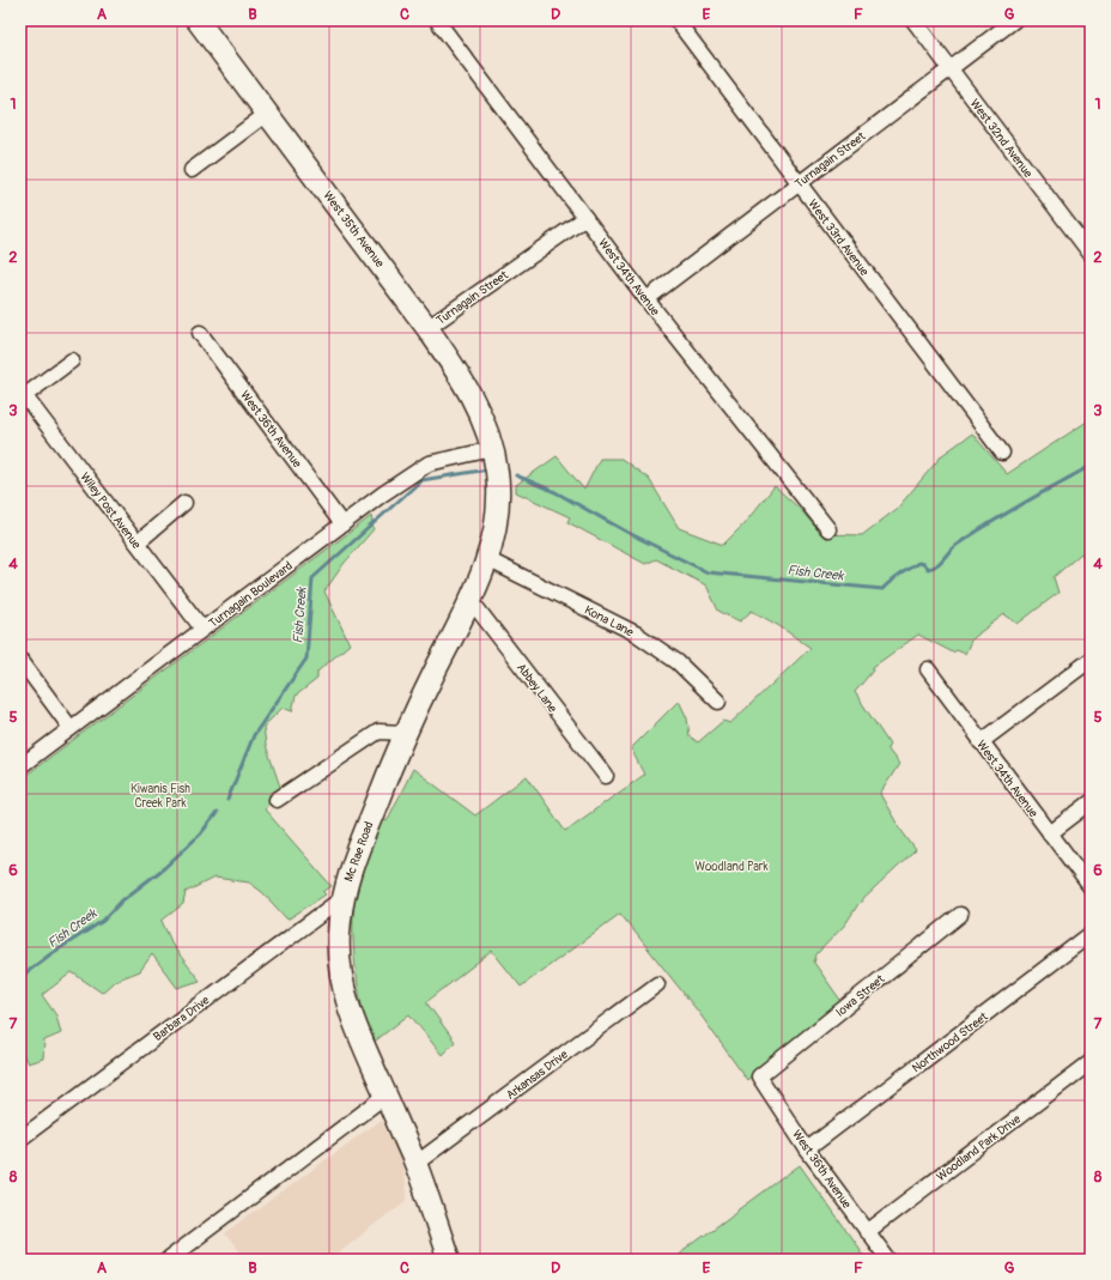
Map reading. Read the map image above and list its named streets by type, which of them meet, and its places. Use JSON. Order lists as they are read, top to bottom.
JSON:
{
  "streets": {
    "street": [
      "West 32nd Avenue",
      "Turnagain Street",
      "West 35th Avenue",
      "West 33rd Avenue",
      "West 34th Avenue",
      "West 36th Avenue",
      "Wiley Post Avenue",
      "Turnagain Boulevard",
      "Kona Lane",
      "Abbey Lane",
      "Mc Rae Road",
      "Iowa Street",
      "Barbara Drive",
      "Northwood Street",
      "Arkansas Drive",
      "Woodland Park Drive"
    ]
  },
  "crossings": [
    ["West 32nd Avenue", "Turnagain Street"],
    ["Turnagain Street", "West 35th Avenue"],
    ["Turnagain Street", "West 33rd Avenue"],
    ["Turnagain Street", "West 34th Avenue"],
    ["West 35th Avenue", "Turnagain Boulevard"],
    ["West 35th Avenue", "Mc Rae Road"],
    ["West 36th Avenue", "Turnagain Boulevard"],
    ["West 36th Avenue", "Iowa Street"],
    ["West 36th Avenue", "Northwood Street"],
    ["West 36th Avenue", "Woodland Park Drive"],
    ["Wiley Post Avenue", "Turnagain Boulevard"],
    ["Turnagain Boulevard", "Mc Rae Road"],
    ["Kona Lane", "Mc Rae Road"],
    ["Abbey Lane", "Mc Rae Road"],
    ["Mc Rae Road", "Barbara Drive"],
    ["Mc Rae Road", "Arkansas Drive"]
  ],
  "water": ["Fish Creek"],
  "parks": ["Kiwanis Fish Creek Park", "Woodland Park"],
  "grid": {
    "columns": [
      "A",
      "B",
      "C",
      "D",
      "E",
      "F",
      "G"
    ],
    "rows": [
      "1",
      "2",
      "3",
      "4",
      "5",
      "6",
      "7",
      "8"
    ]
  }
}
